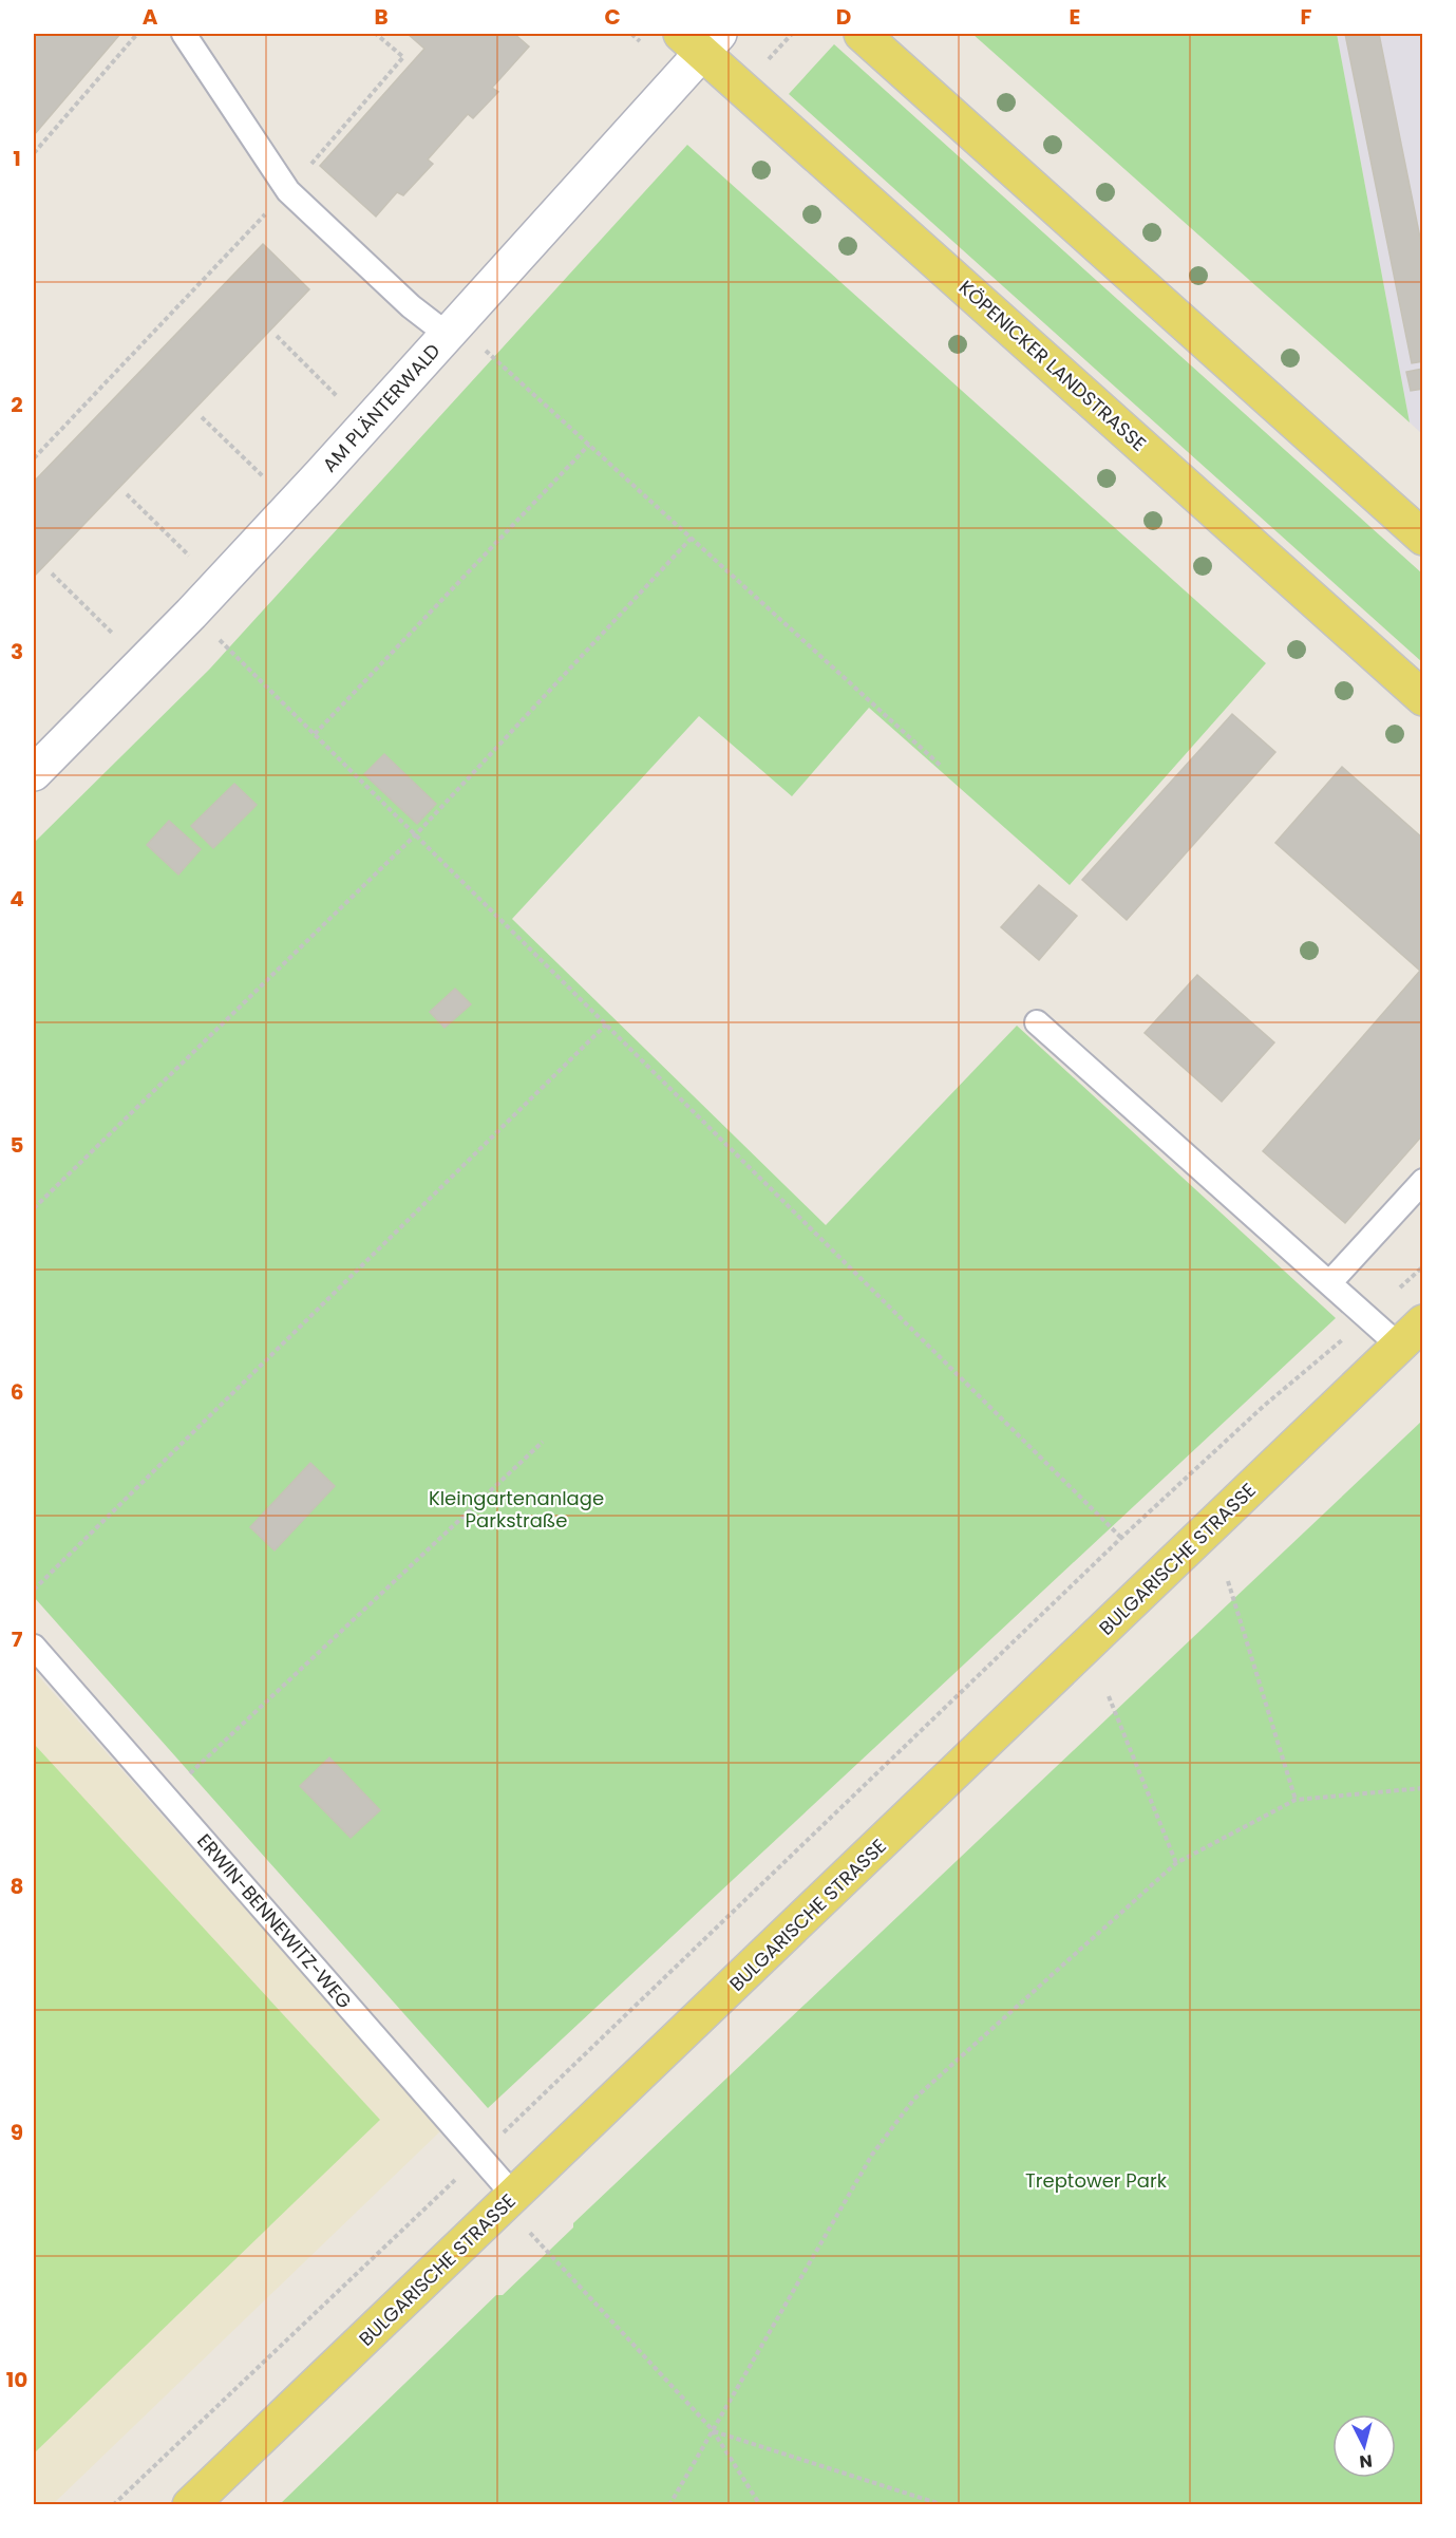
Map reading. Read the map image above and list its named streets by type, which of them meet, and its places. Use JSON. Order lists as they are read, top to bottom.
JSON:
{
  "streets": {
    "main road": ["KÖPENICKER LANDSTRASSE", "BULGARISCHE STRASSE"],
    "street": ["AM PLÄNTERWALD"],
    "lane": ["ERWIN-BENNEWITZ-WEG"]
  },
  "crossings": [
    ["KÖPENICKER LANDSTRASSE", "AM PLÄNTERWALD"],
    ["BULGARISCHE STRASSE", "ERWIN-BENNEWITZ-WEG"]
  ],
  "parks": ["Kleingartenanlage Parkstraße", "Treptower Park"],
  "north": "bottom",
  "grid": {
    "columns": [
      "A",
      "B",
      "C",
      "D",
      "E",
      "F"
    ],
    "rows": [
      "1",
      "2",
      "3",
      "4",
      "5",
      "6",
      "7",
      "8",
      "9",
      "10"
    ]
  }
}
